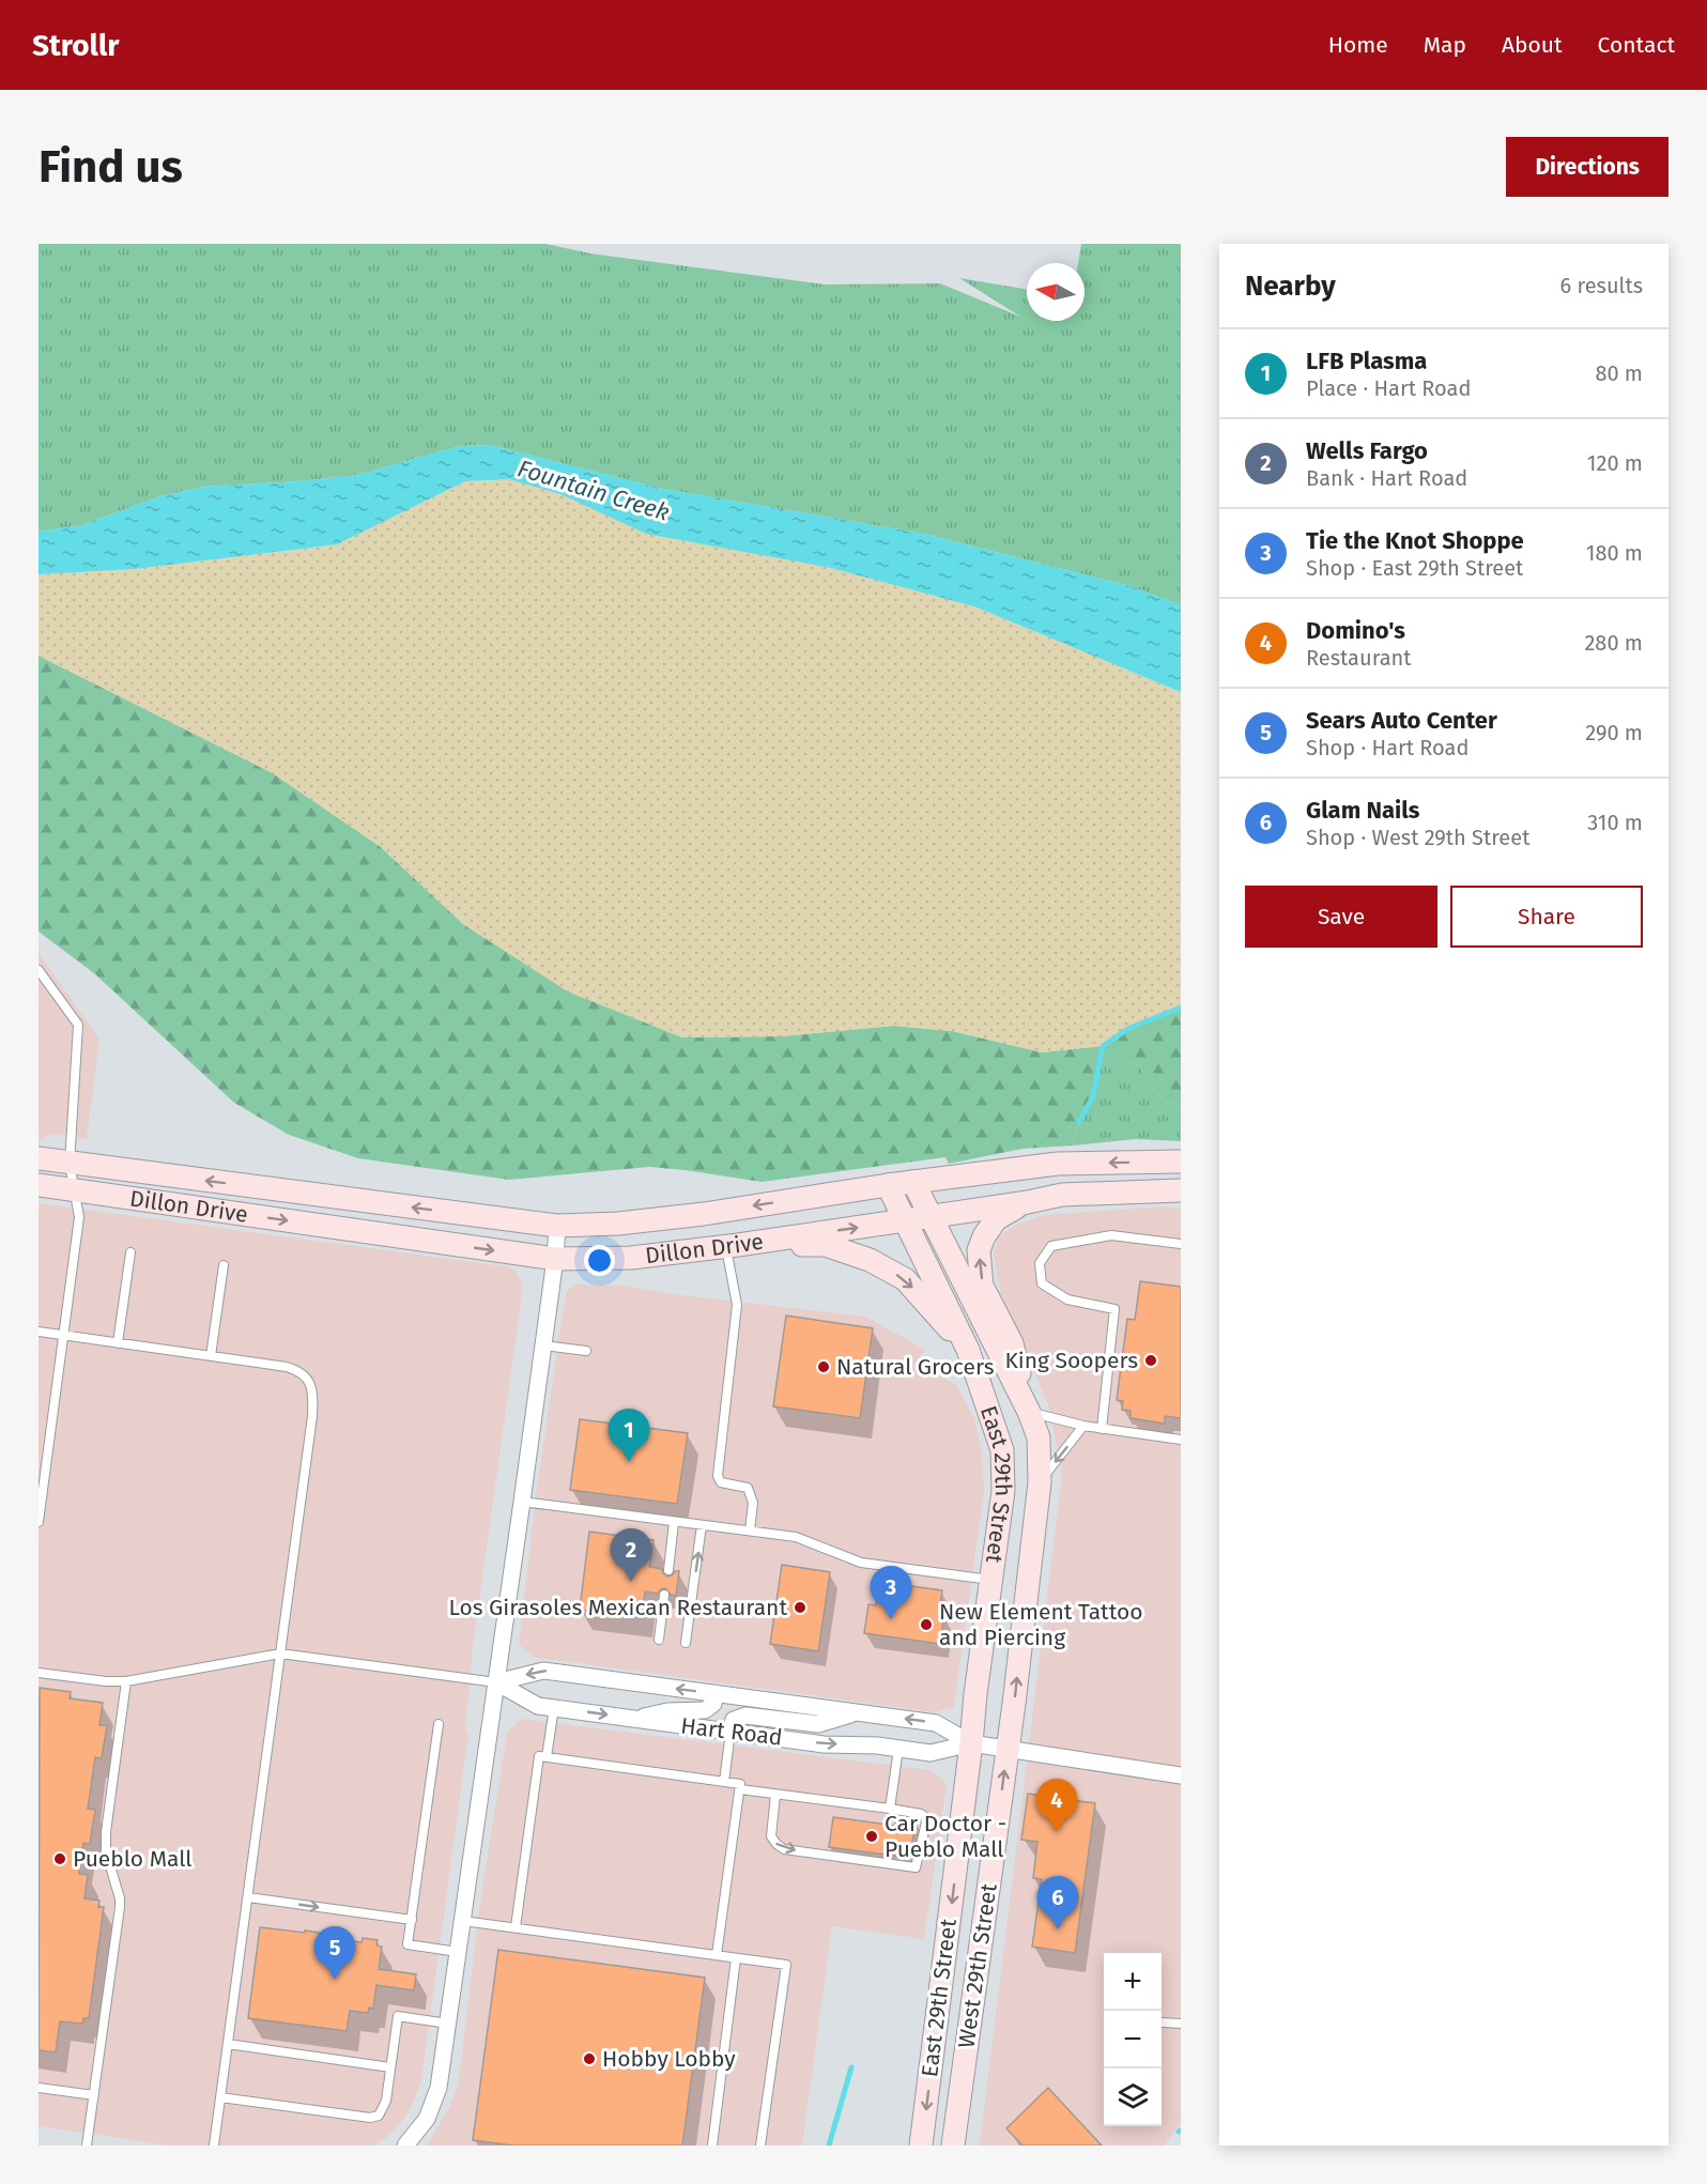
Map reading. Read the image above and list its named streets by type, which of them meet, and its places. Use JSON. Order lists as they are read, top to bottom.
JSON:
{
  "streets": {
    "main road": ["Dillon Drive", "East 29th Street", "West 29th Street"],
    "street": ["Hart Road"]
  },
  "crossings": [
    ["Dillon Drive", "East 29th Street"],
    ["East 29th Street", "Hart Road"],
    ["East 29th Street", "West 29th Street"],
    ["Hart Road", "West 29th Street"]
  ],
  "one_way": ["West 29th Street"],
  "water": ["Fountain Creek"],
  "places": [
    "King Soopers",
    "Natural Grocers",
    "Los Girasoles Mexican Restaurant",
    "New Element Tattoo and Piercing",
    "Car Doctor - Pueblo Mall",
    "Pueblo Mall",
    "Hobby Lobby"
  ],
  "north": "left",
  "page": {
    "header": "Strollr",
    "nav": [
      "Home",
      "Map",
      "About",
      "Contact"
    ],
    "buttons": [
      "Directions",
      ["Save", "Share"]
    ],
    "title": "Find us",
    "heading": ["Nearby", "6 results"],
    "list": [
      {
        "mark": "1",
        "name": "LFB Plasma",
        "note": "Place · Hart Road",
        "value": "80 m"
      },
      {
        "mark": "2",
        "name": "Wells Fargo",
        "note": "Bank · Hart Road",
        "value": "120 m"
      },
      {
        "mark": "3",
        "name": "Tie the Knot Shoppe",
        "note": "Shop · East 29th Street",
        "value": "180 m"
      },
      {
        "mark": "4",
        "name": "Domino's",
        "note": "Restaurant",
        "value": "280 m"
      },
      {
        "mark": "5",
        "name": "Sears Auto Center",
        "note": "Shop · Hart Road",
        "value": "290 m"
      },
      {
        "mark": "6",
        "name": "Glam Nails",
        "note": "Shop · West 29th Street",
        "value": "310 m"
      }
    ],
    "pins": [
      "1",
      "2",
      "3",
      "4",
      "6",
      "5"
    ],
    "map_buttons": ["+", "−"]
  }
}
